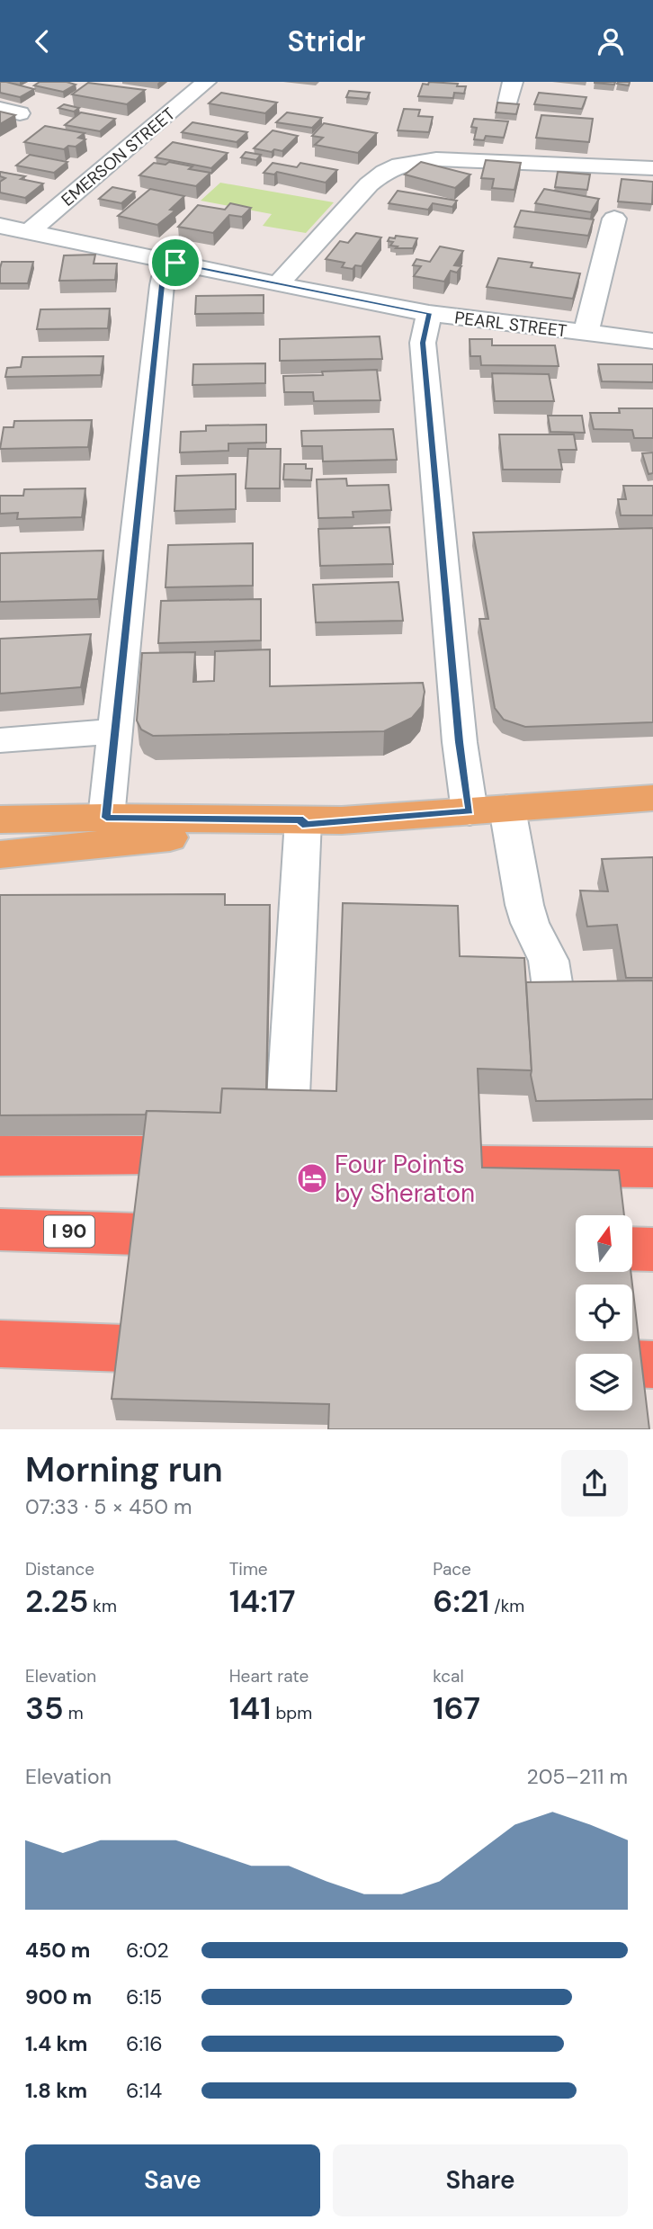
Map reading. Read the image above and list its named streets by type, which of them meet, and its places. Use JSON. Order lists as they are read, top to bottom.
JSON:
{
  "streets": {
    "highway": ["I 90"],
    "street": ["EMERSON STREET", "PEARL STREET"]
  },
  "crossings": [
    ["EMERSON STREET", "PEARL STREET"]
  ],
  "places": {
    "hotel": ["Four Points by Sheraton"]
  },
  "north": "top",
  "page": {
    "header": "Stridr",
    "heading": ["Morning run", "07:33 · 5 × 450 m"],
    "stats": [
      ["Distance", "2.25 km"],
      ["Time", "14:17"],
      ["Pace", "6:21 /km"],
      ["Elevation", "35 m"],
      ["Heart rate", "141 bpm"],
      ["kcal", "167"]
    ],
    "chart": ["Elevation", "205–211 m"],
    "list": [
      {
        "name": "450 m",
        "note": "6:02"
      },
      {
        "name": "900 m",
        "note": "6:15"
      },
      {
        "name": "1.4 km",
        "note": "6:16"
      },
      {
        "name": "1.8 km",
        "note": "6:14"
      }
    ],
    "buttons": ["Save", "Share"]
  }
}
